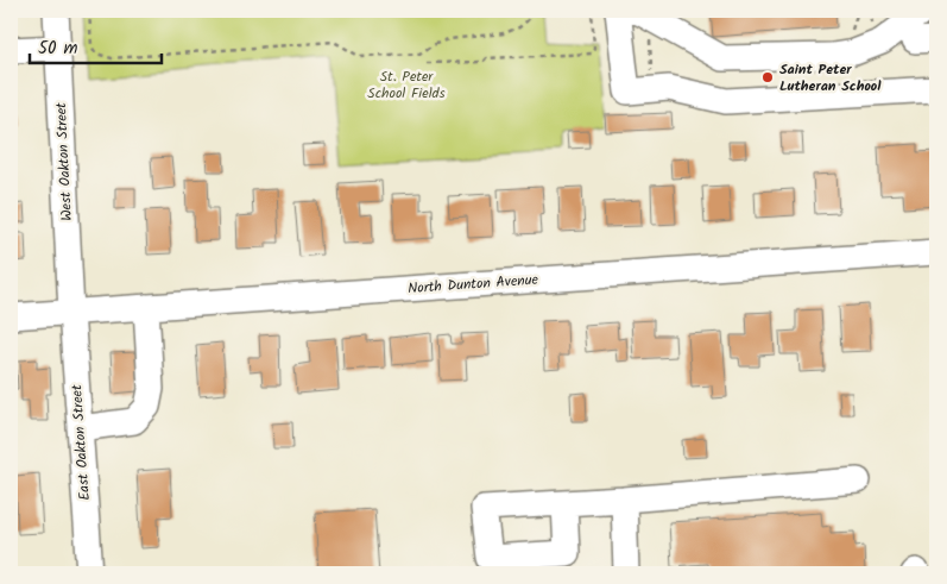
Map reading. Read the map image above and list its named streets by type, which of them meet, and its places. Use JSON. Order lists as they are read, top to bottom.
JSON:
{
  "streets": {
    "street": ["West Oakton Street", "North Dunton Avenue", "East Oakton Street"]
  },
  "crossings": [
    ["West Oakton Street", "North Dunton Avenue"],
    ["West Oakton Street", "East Oakton Street"],
    ["North Dunton Avenue", "East Oakton Street"]
  ],
  "parks": ["St. Peter School Fields"],
  "places": ["Saint Peter Lutheran School"],
  "scale_bar": "50 m"
}
